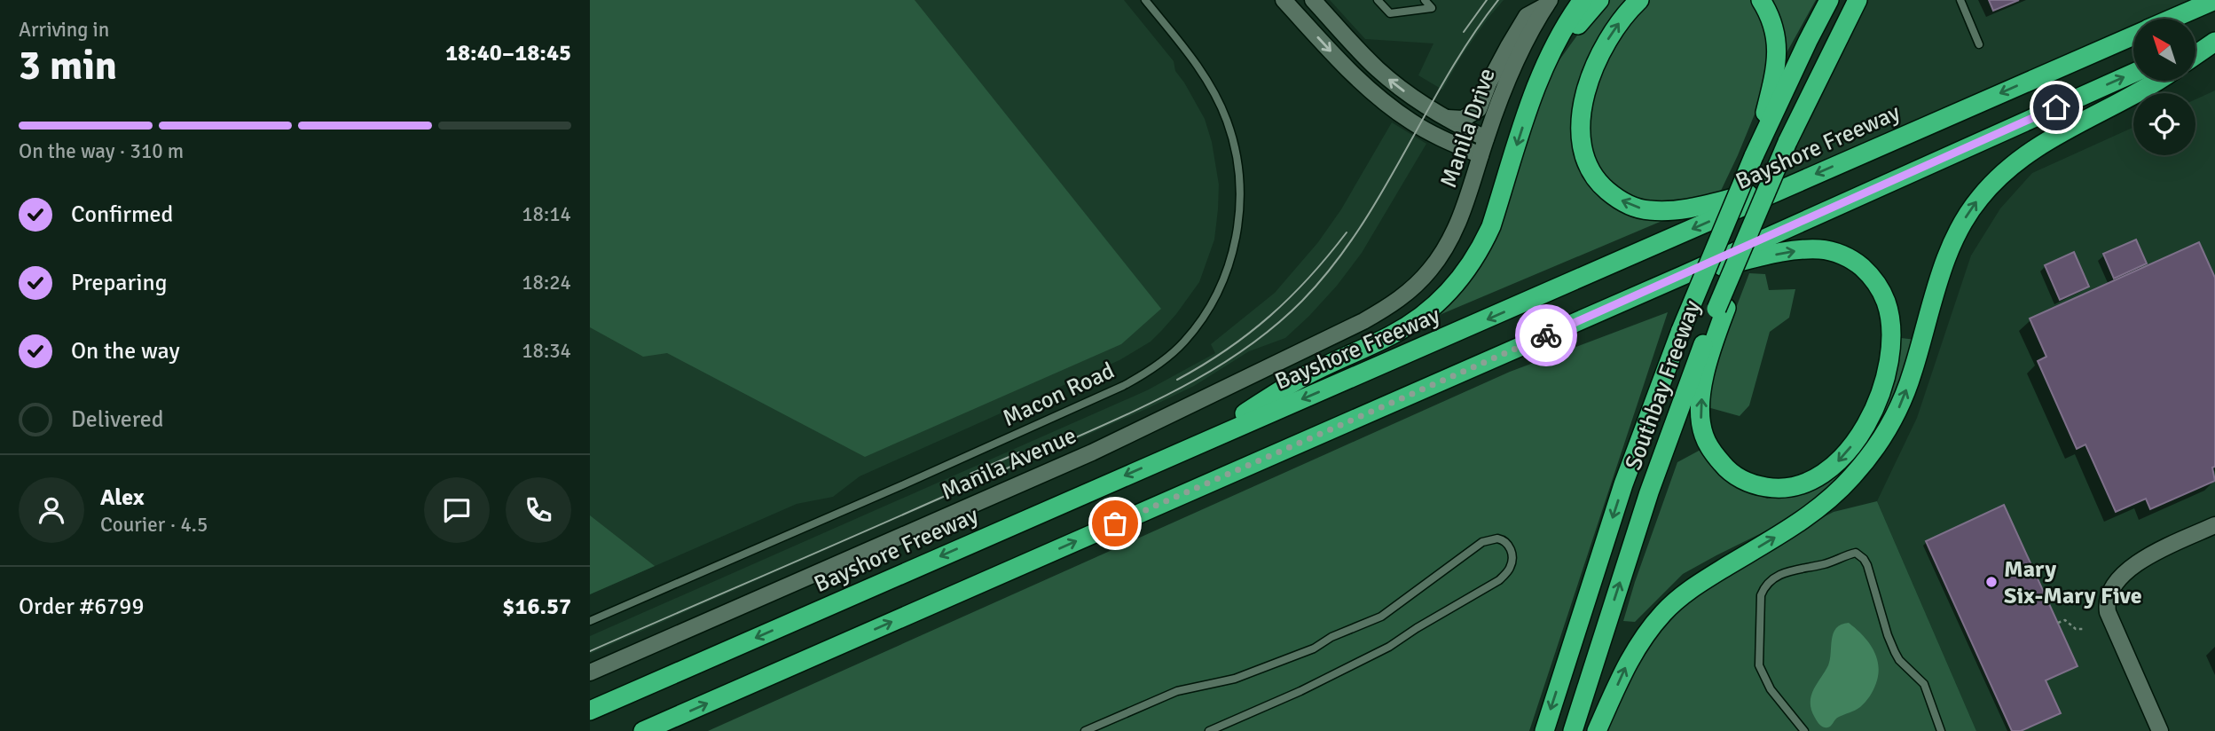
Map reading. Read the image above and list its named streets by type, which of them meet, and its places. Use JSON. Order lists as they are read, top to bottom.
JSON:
{
  "streets": {
    "highway": ["Bayshore Freeway", "Southbay Freeway"],
    "main road": ["Manila Drive", "Manila Avenue"],
    "lane": ["Macon Road"]
  },
  "crossings": [
    ["Manila Drive", "Manila Avenue"]
  ],
  "places": ["Mary Six-Mary Five"],
  "north": "top left",
  "page": {
    "heading": ["3 min", "Arriving in", "18:40–18:45"],
    "panel": [
      "Alex",
      "Courier · 4.5",
      "Order #6799",
      "$16.57"
    ],
    "bar": "On the way · 310 m",
    "list": [
      ["Confirmed", "18:14"],
      ["Preparing", "18:24"],
      ["On the way", "18:34"],
      "Delivered"
    ]
  }
}
